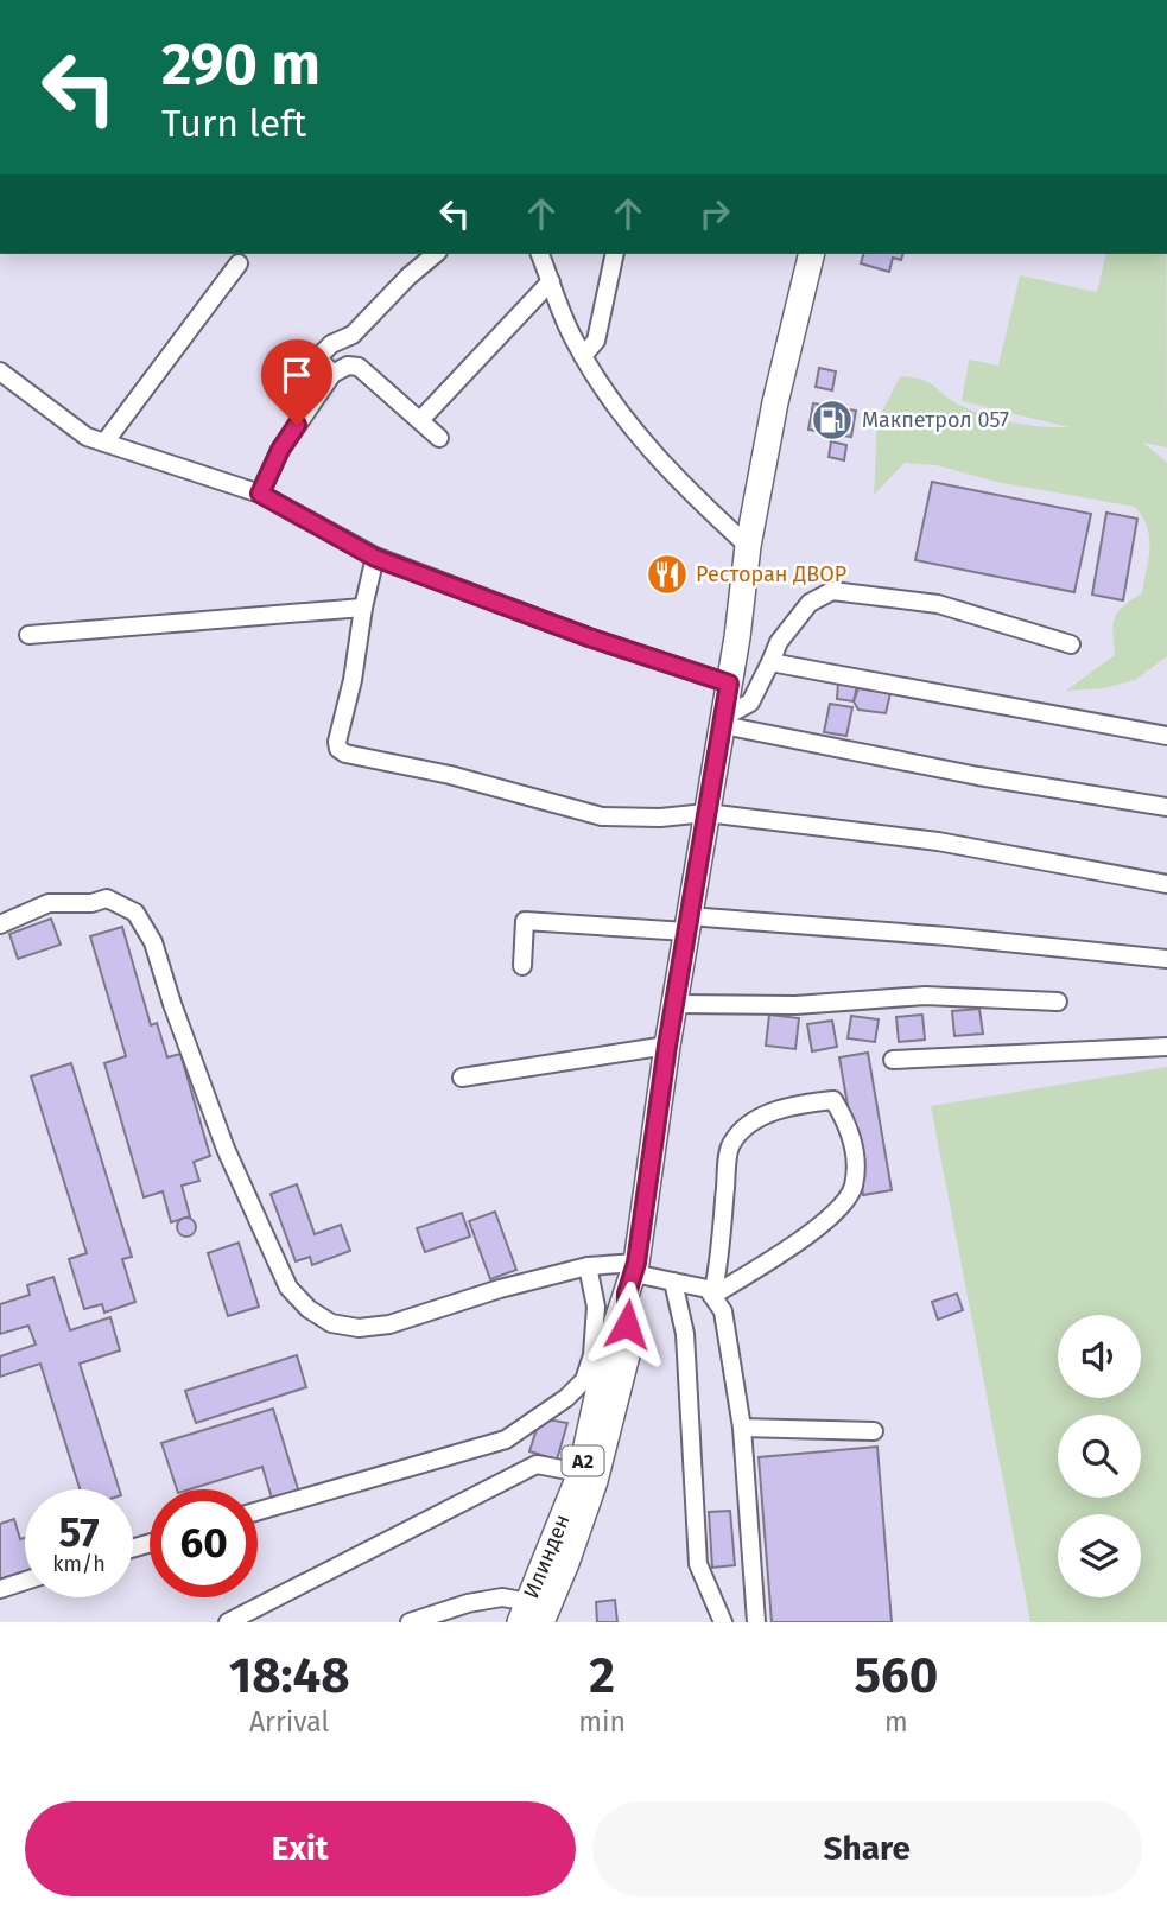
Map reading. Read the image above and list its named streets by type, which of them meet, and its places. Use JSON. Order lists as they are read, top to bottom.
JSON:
{
  "streets": {
    "main road": ["A2", "Илинден"]
  },
  "crossings": [
    ["A2", "Илинден"]
  ],
  "places": {
    "fuel station": ["Макпетрол 057"],
    "restaurant": ["Ресторан ДВОР"]
  },
  "page": {
    "turn": ["290 m", "Turn left"],
    "speed": "57 km/h",
    "limit": "60",
    "eta": [
      "18:48",
      "Arrival",
      "2",
      "min",
      "560",
      "m"
    ],
    "buttons": ["Exit", "Share"]
  }
}
